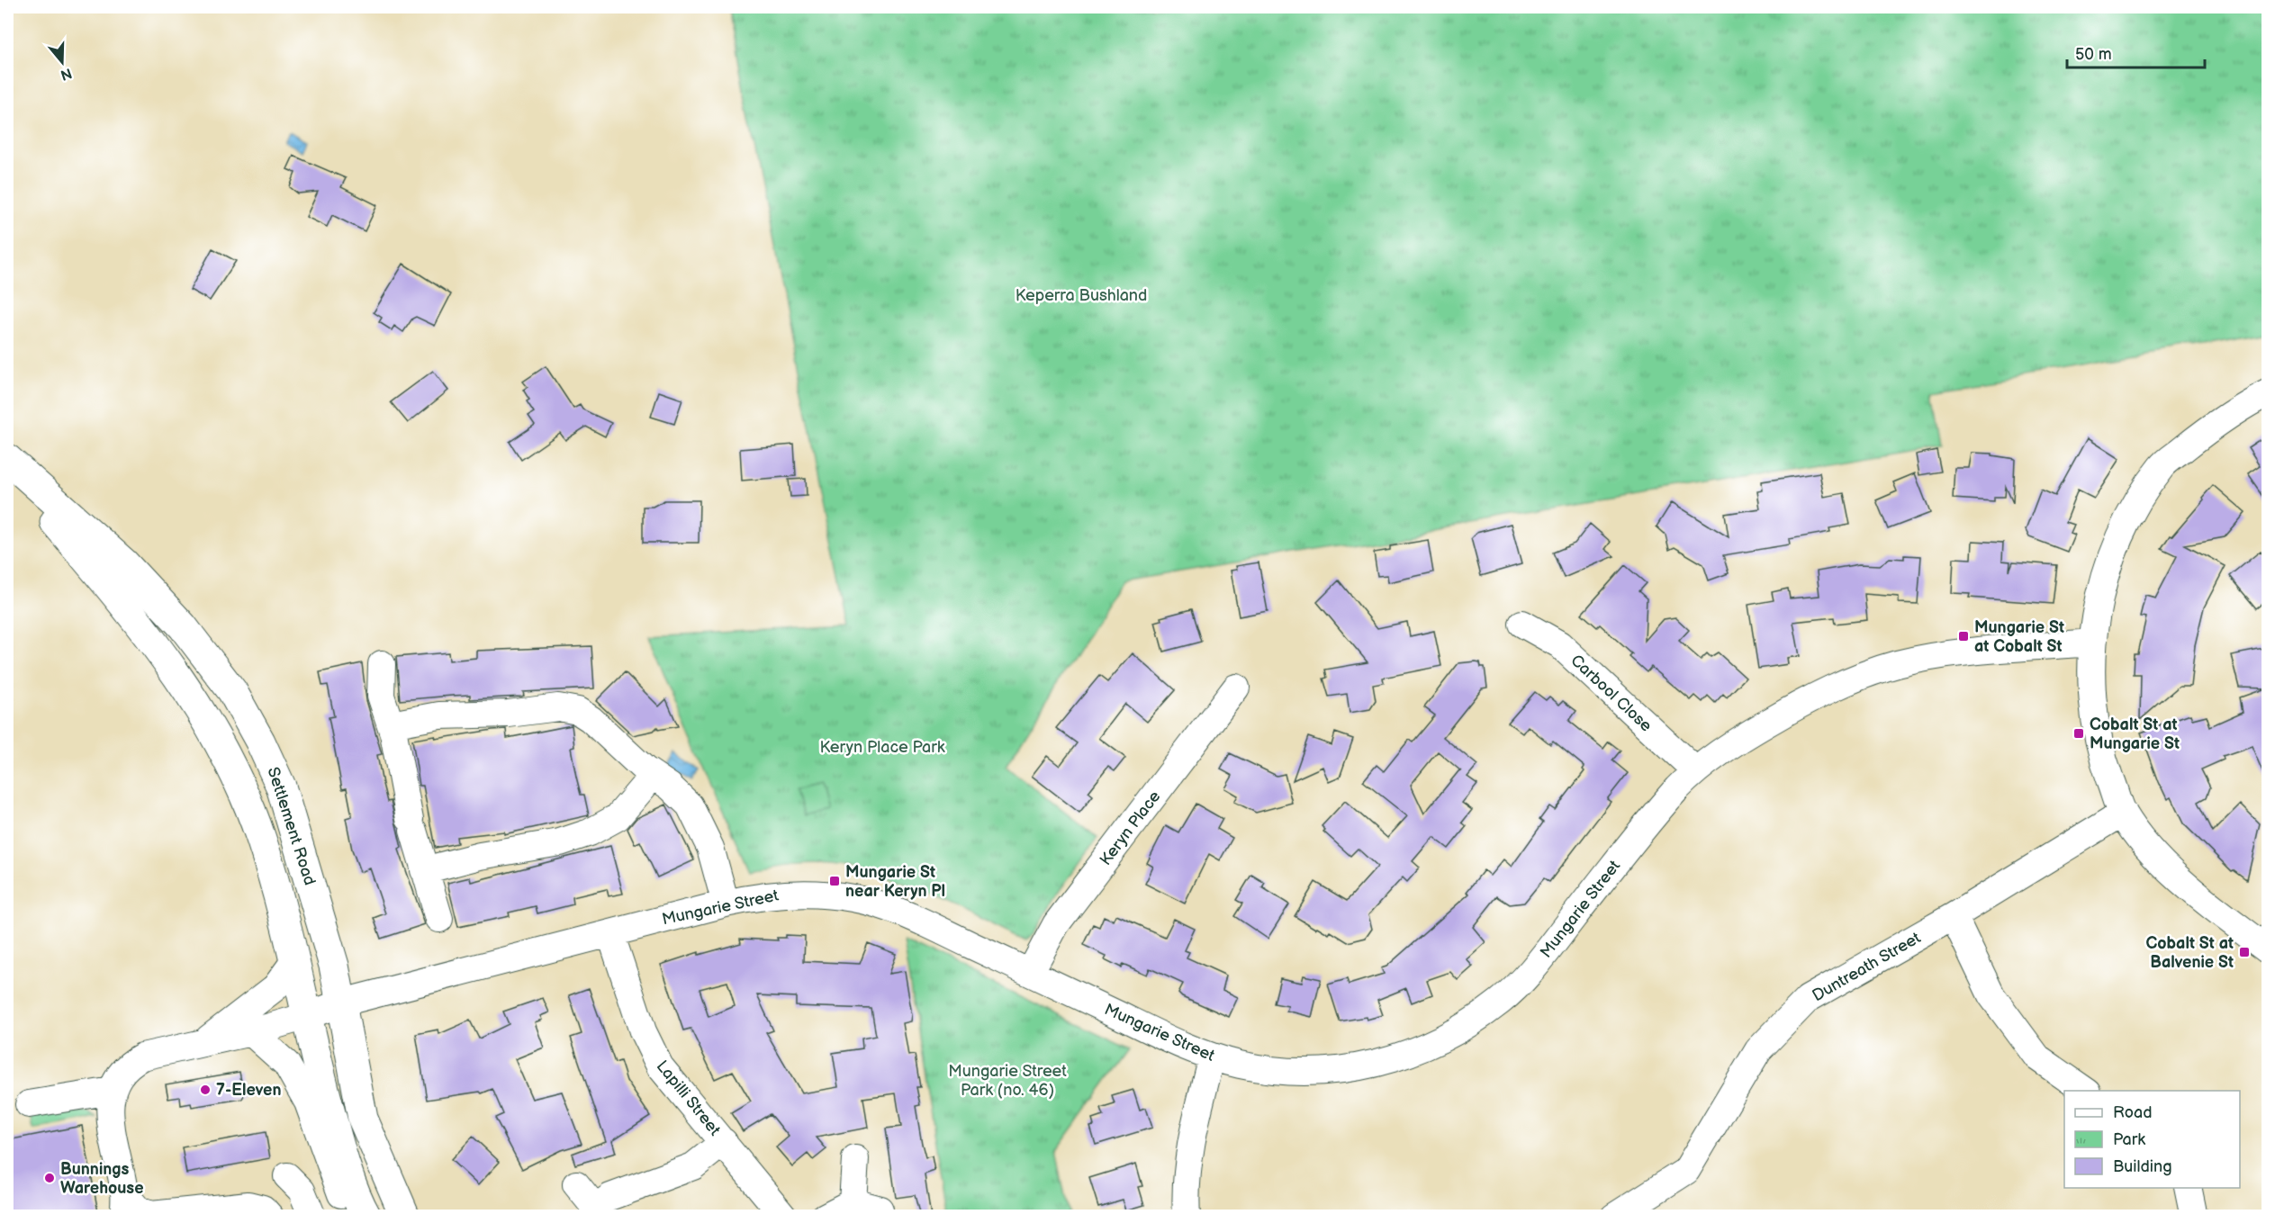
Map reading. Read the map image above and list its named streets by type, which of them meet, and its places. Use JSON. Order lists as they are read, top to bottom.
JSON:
{
  "streets": {
    "main road": ["Settlement Road"],
    "street": [
      "Carbool Close",
      "Keryn Place",
      "Mungarie Street",
      "Duntreath Street",
      "Lapilli Street"
    ]
  },
  "crossings": [
    ["Carbool Close", "Mungarie Street"],
    ["Settlement Road", "Mungarie Street"],
    ["Keryn Place", "Mungarie Street"],
    ["Mungarie Street", "Lapilli Street"]
  ],
  "parks": ["Keperra Bushland", "Keryn Place Park", "Mungarie Street Park (no. 46)"],
  "places": {
    "transit": [
      "Mungarie St at Cobalt St",
      "Cobalt St at Mungarie St",
      "Mungarie St near Keryn Pl",
      "Cobalt St at Balvenie St"
    ],
    "other": ["7-Eleven", "Bunnings Warehouse"]
  },
  "legend": ["Road", "Park", "Building"],
  "scale_bar": "50 m",
  "north": "bottom"
}
